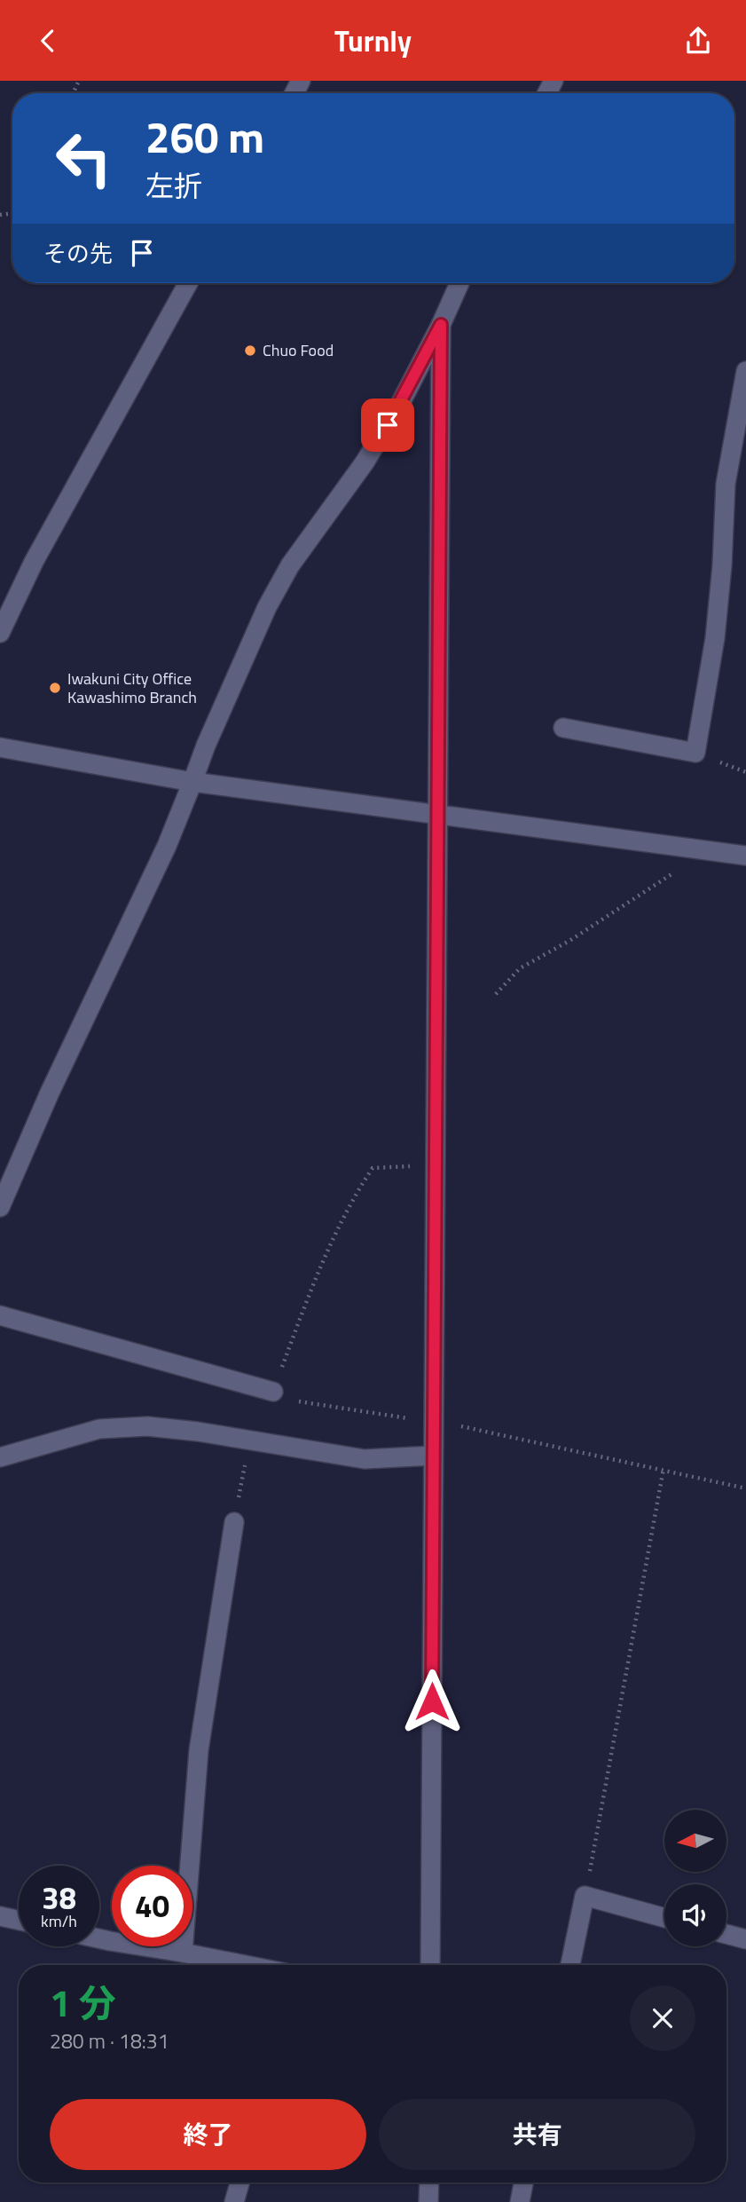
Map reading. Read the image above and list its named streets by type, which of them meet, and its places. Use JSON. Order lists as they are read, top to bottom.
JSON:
{
  "places": ["Chuo Food", "Iwakuni City Office Kawashimo Branch"],
  "north": "left",
  "page": {
    "header": "Turnly",
    "turn": ["260 m", "左折"],
    "then": "その先",
    "speed": "38 km/h",
    "limit": "40",
    "heading": ["1 分", "280 m · 18:31"],
    "buttons": ["終了", "共有"]
  }
}
